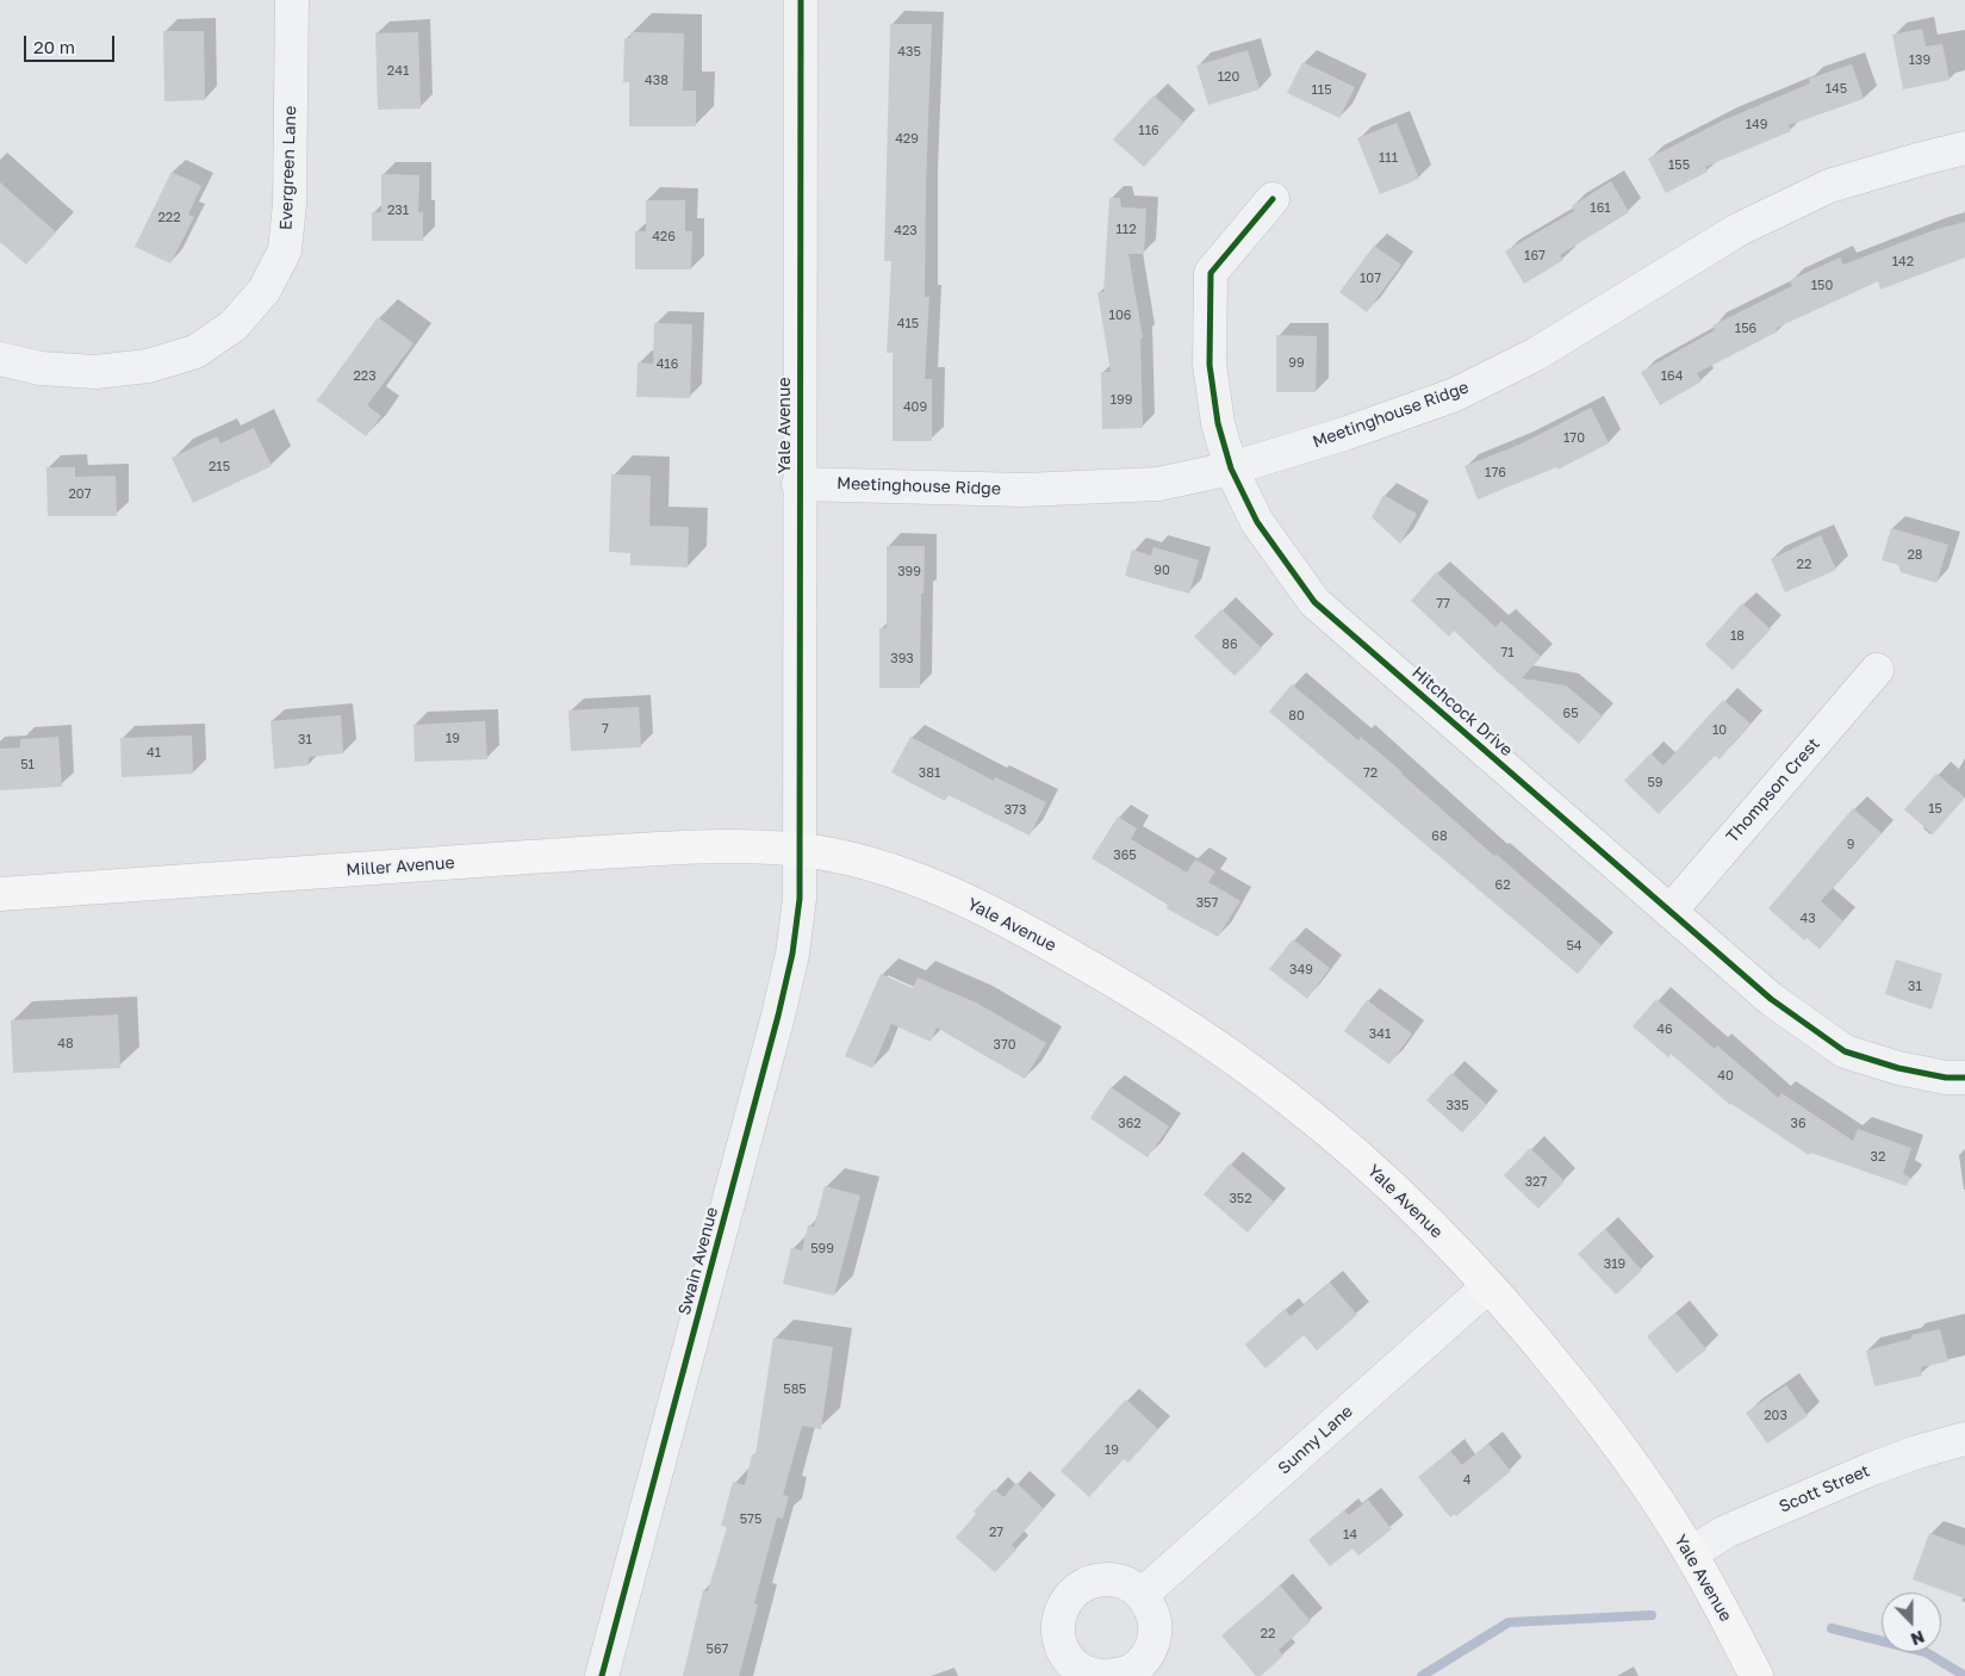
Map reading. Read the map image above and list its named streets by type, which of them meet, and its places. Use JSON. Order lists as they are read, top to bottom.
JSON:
{
  "streets": {
    "main road": ["Yale Avenue", "Miller Avenue"],
    "street": [
      "Evergreen Lane",
      "Meetinghouse Ridge",
      "Hitchcock Drive",
      "Thompson Crest",
      "Swain Avenue",
      "Sunny Lane",
      "Scott Street"
    ]
  },
  "crossings": [
    ["Meetinghouse Ridge", "Yale Avenue"],
    ["Meetinghouse Ridge", "Hitchcock Drive"],
    ["Yale Avenue", "Miller Avenue"],
    ["Yale Avenue", "Swain Avenue"],
    ["Yale Avenue", "Sunny Lane"],
    ["Yale Avenue", "Scott Street"],
    ["Hitchcock Drive", "Thompson Crest"],
    ["Miller Avenue", "Swain Avenue"]
  ],
  "house_numbers": [
    "435",
    "139",
    "241",
    "120",
    "438",
    "145",
    "115",
    "149",
    "116",
    "429",
    "111",
    "155",
    "161",
    "231",
    "222",
    "112",
    "423",
    "426",
    "167",
    "142",
    "107",
    "150",
    "106",
    "415",
    "156",
    "99",
    "416",
    "223",
    "164",
    "199",
    "409",
    "170",
    "215",
    "176",
    "207",
    "28",
    "22",
    "90",
    "399",
    "77",
    "18",
    "86",
    "71",
    "393",
    "65",
    "80",
    "7",
    "10",
    "19",
    "31",
    "41",
    "51",
    "381",
    "72",
    "59",
    "15",
    "373",
    "68",
    "9",
    "365",
    "62",
    "357",
    "43",
    "54",
    "349",
    "31",
    "46",
    "341",
    "48",
    "370",
    "40",
    "335",
    "362",
    "36",
    "32",
    "327",
    "352",
    "599",
    "319",
    "585",
    "203",
    "19",
    "4",
    "575",
    "27",
    "14",
    "22",
    "567"
  ],
  "scale_bar": "20 m",
  "north": "bottom"
}
